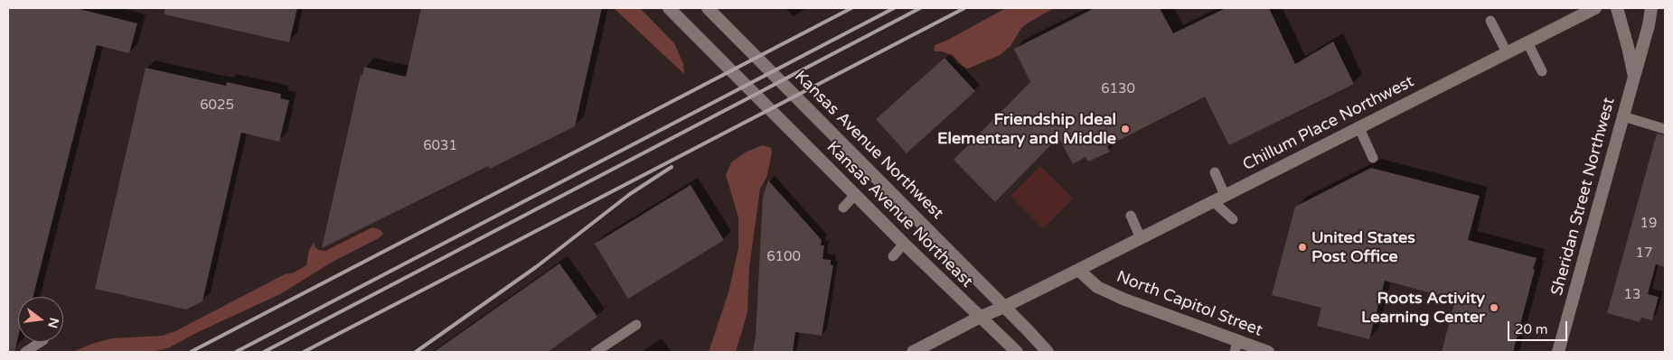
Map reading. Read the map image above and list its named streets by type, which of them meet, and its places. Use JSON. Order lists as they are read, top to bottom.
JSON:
{
  "streets": {
    "street": [
      "Chillum Place Northwest",
      "Kansas Avenue Northwest",
      "Sheridan Street Northwest",
      "Kansas Avenue Northeast",
      "North Capitol Street"
    ]
  },
  "crossings": [
    ["Chillum Place Northwest", "Kansas Avenue Northwest"],
    ["Chillum Place Northwest", "Kansas Avenue Northeast"],
    ["Chillum Place Northwest", "North Capitol Street"]
  ],
  "places": ["Friendship Ideal Elementary and Middle", "United States Post Office", "Roots Activity Learning Center"],
  "house_numbers": [
    "6130",
    "6025",
    "6031",
    "19",
    "17",
    "6100",
    "13"
  ],
  "scale_bar": "20 m",
  "north": "right"
}
